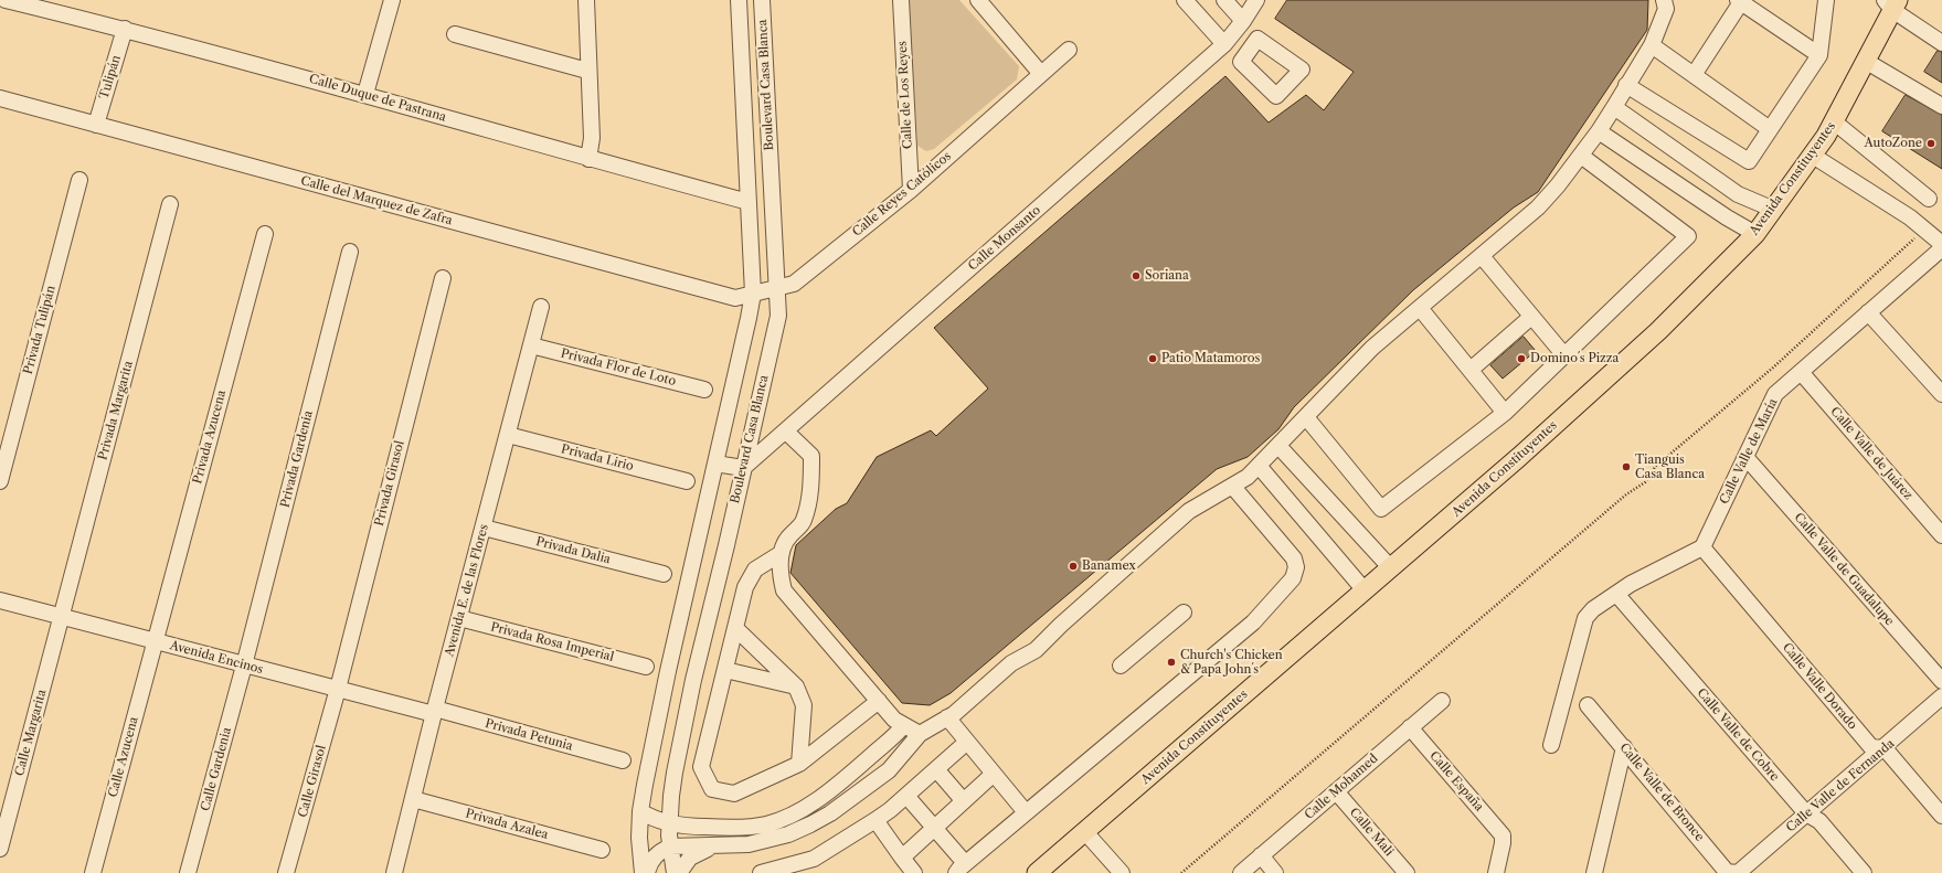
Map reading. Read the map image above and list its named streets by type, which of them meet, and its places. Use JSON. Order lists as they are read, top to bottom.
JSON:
{
  "streets": {
    "main road": ["Avenida Constituyentes"],
    "street": [
      "Tulipán",
      "Boulevard Casa Blanca",
      "Calle de Los Reyes",
      "Calle Duque de Pastrana",
      "Calle Reyes Católicos",
      "Calle del Marquez de Zafra",
      "Calle Monsanto",
      "Privada Tulipán",
      "Privada Flor de Loto",
      "Privada Margarita",
      "Privada Azucena",
      "Calle Valle de María",
      "Calle Valle de Juárez",
      "Privada Lirio",
      "Privada Gardenia",
      "Privada Girasol",
      "Privada Dalia",
      "Calle Valle de Guadalupe",
      "Avenida E. de las Flores",
      "Privada Rosa Imperial",
      "Avenida Encinos",
      "Calle Valle Dorado",
      "Calle Margarita",
      "Privada Petunia",
      "Calle Valle de Cobre",
      "Calle Azucena",
      "Calle Gardenia",
      "Calle Girasol",
      "Calle España",
      "Calle Valle de Fernanda",
      "Calle Mohamed",
      "Calle Valle de Bronce",
      "Privada Azalea",
      "Calle Mali"
    ]
  },
  "crossings": [
    ["Tulipán", "Calle Duque de Pastrana"],
    ["Tulipán", "Calle del Marquez de Zafra"],
    ["Boulevard Casa Blanca", "Calle Duque de Pastrana"],
    ["Boulevard Casa Blanca", "Calle Reyes Católicos"],
    ["Boulevard Casa Blanca", "Calle del Marquez de Zafra"],
    ["Boulevard Casa Blanca", "Calle Monsanto"],
    ["Calle de Los Reyes", "Calle Reyes Católicos"],
    ["Calle Reyes Católicos", "Calle del Marquez de Zafra"],
    ["Privada Flor de Loto", "Avenida E. de las Flores"],
    ["Privada Margarita", "Avenida Encinos"],
    ["Privada Margarita", "Calle Margarita"],
    ["Privada Azucena", "Avenida Encinos"],
    ["Privada Azucena", "Calle Azucena"],
    ["Calle Valle de María", "Calle Valle de Juárez"],
    ["Calle Valle de María", "Calle Valle de Guadalupe"],
    ["Calle Valle de María", "Calle Valle Dorado"],
    ["Privada Lirio", "Avenida E. de las Flores"],
    ["Privada Gardenia", "Avenida Encinos"],
    ["Privada Gardenia", "Calle Gardenia"],
    ["Privada Girasol", "Avenida Encinos"],
    ["Privada Girasol", "Calle Girasol"],
    ["Privada Dalia", "Avenida E. de las Flores"],
    ["Avenida E. de las Flores", "Privada Rosa Imperial"],
    ["Avenida E. de las Flores", "Avenida Encinos"],
    ["Avenida E. de las Flores", "Privada Petunia"],
    ["Avenida E. de las Flores", "Privada Azalea"],
    ["Avenida Encinos", "Calle Margarita"],
    ["Avenida Encinos", "Privada Petunia"],
    ["Avenida Encinos", "Calle Azucena"],
    ["Avenida Encinos", "Calle Gardenia"],
    ["Avenida Encinos", "Calle Girasol"],
    ["Calle Valle Dorado", "Calle Valle de Fernanda"],
    ["Calle Valle de Cobre", "Calle Valle de Fernanda"],
    ["Calle España", "Calle Mohamed"],
    ["Calle Valle de Fernanda", "Calle Valle de Bronce"],
    ["Calle Mohamed", "Calle Mali"]
  ],
  "places": [
    "AutoZone",
    "Soriana",
    "Patio Matamoros",
    "Domino´s Pizza",
    "Tianguis Casa Blanca",
    "Banamex",
    "Church's Chicken & Papa John´s"
  ]
}
